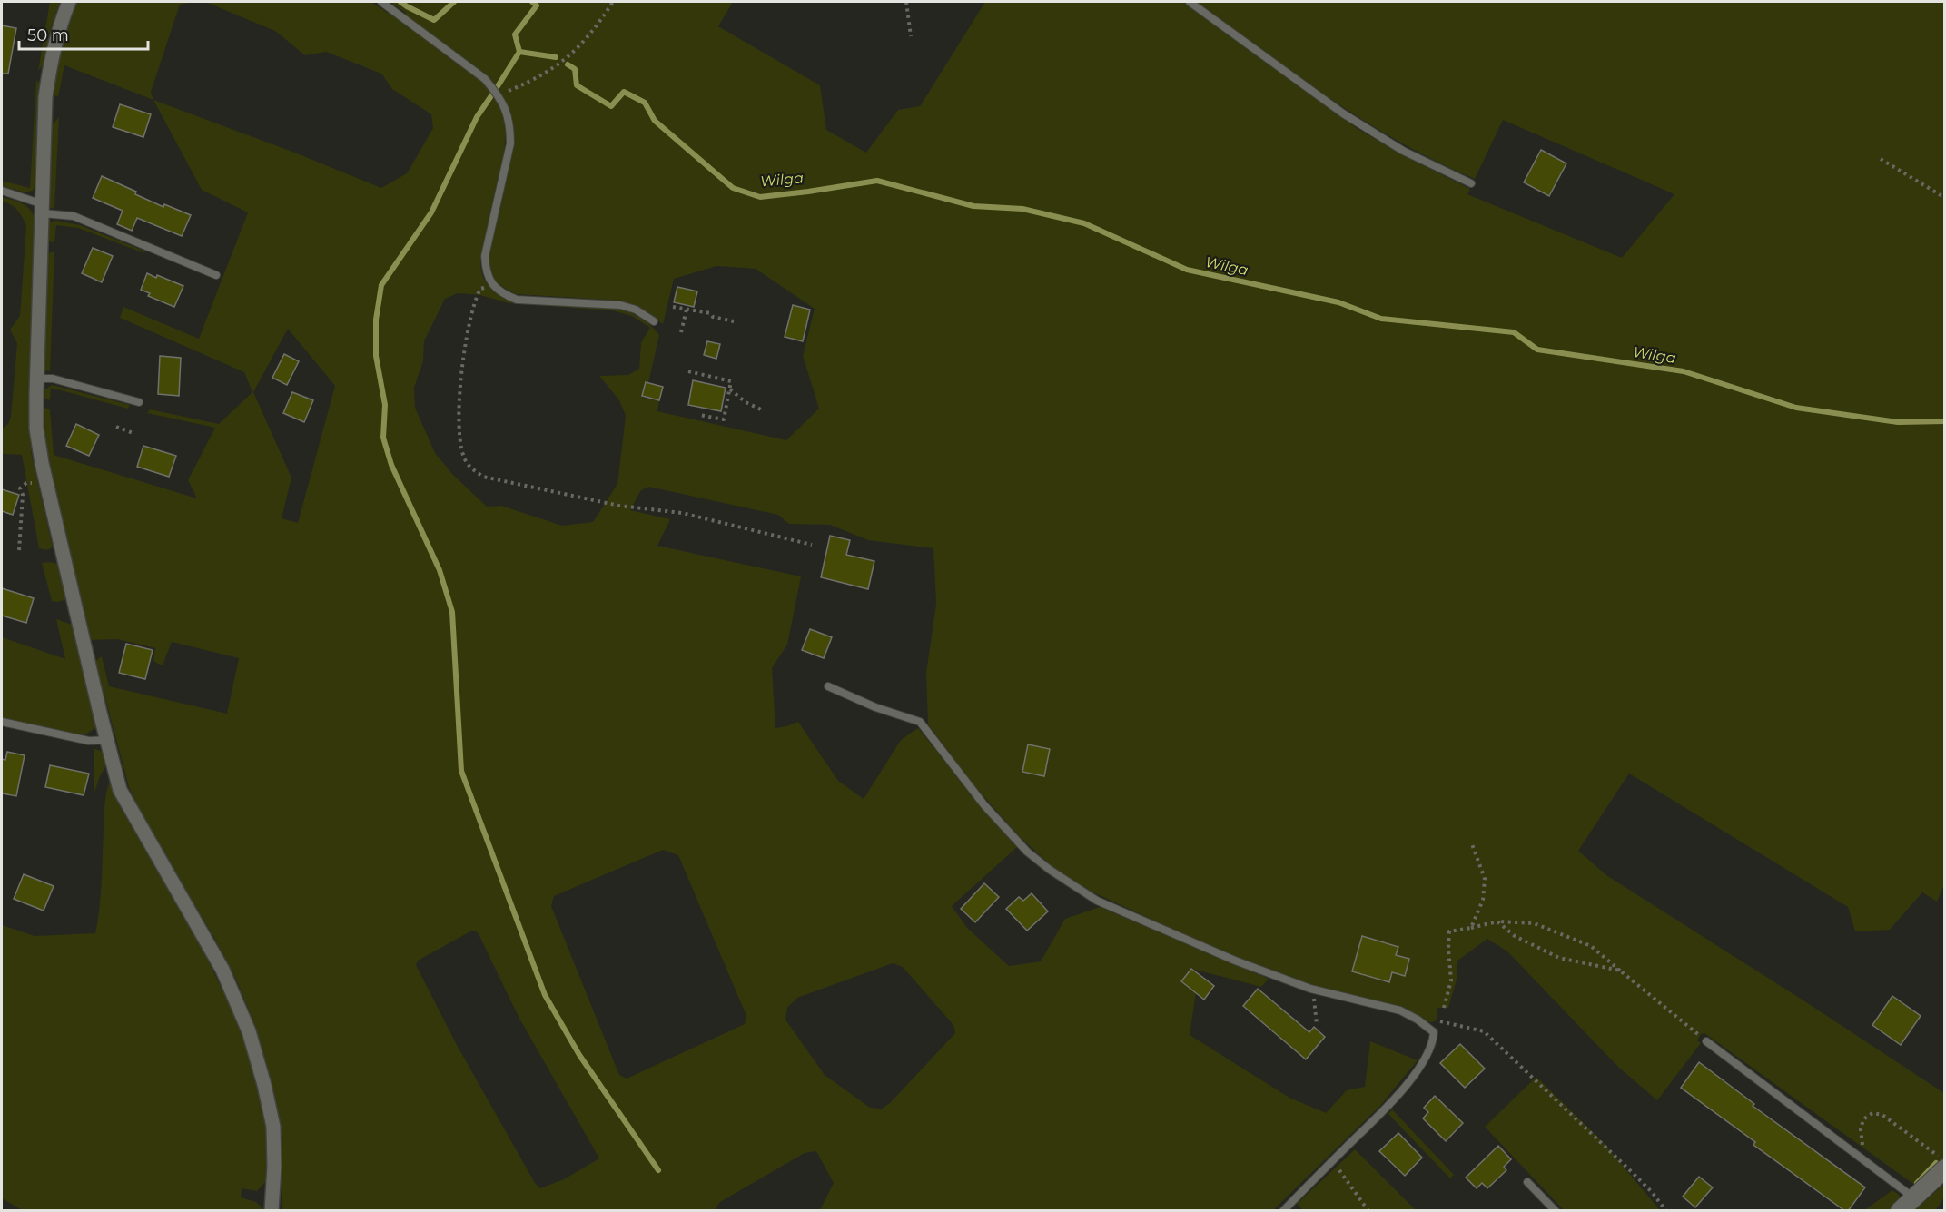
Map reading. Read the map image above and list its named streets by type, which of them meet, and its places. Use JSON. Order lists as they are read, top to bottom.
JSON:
{
  "water": ["Wilga"],
  "scale_bar": "50 m"
}
